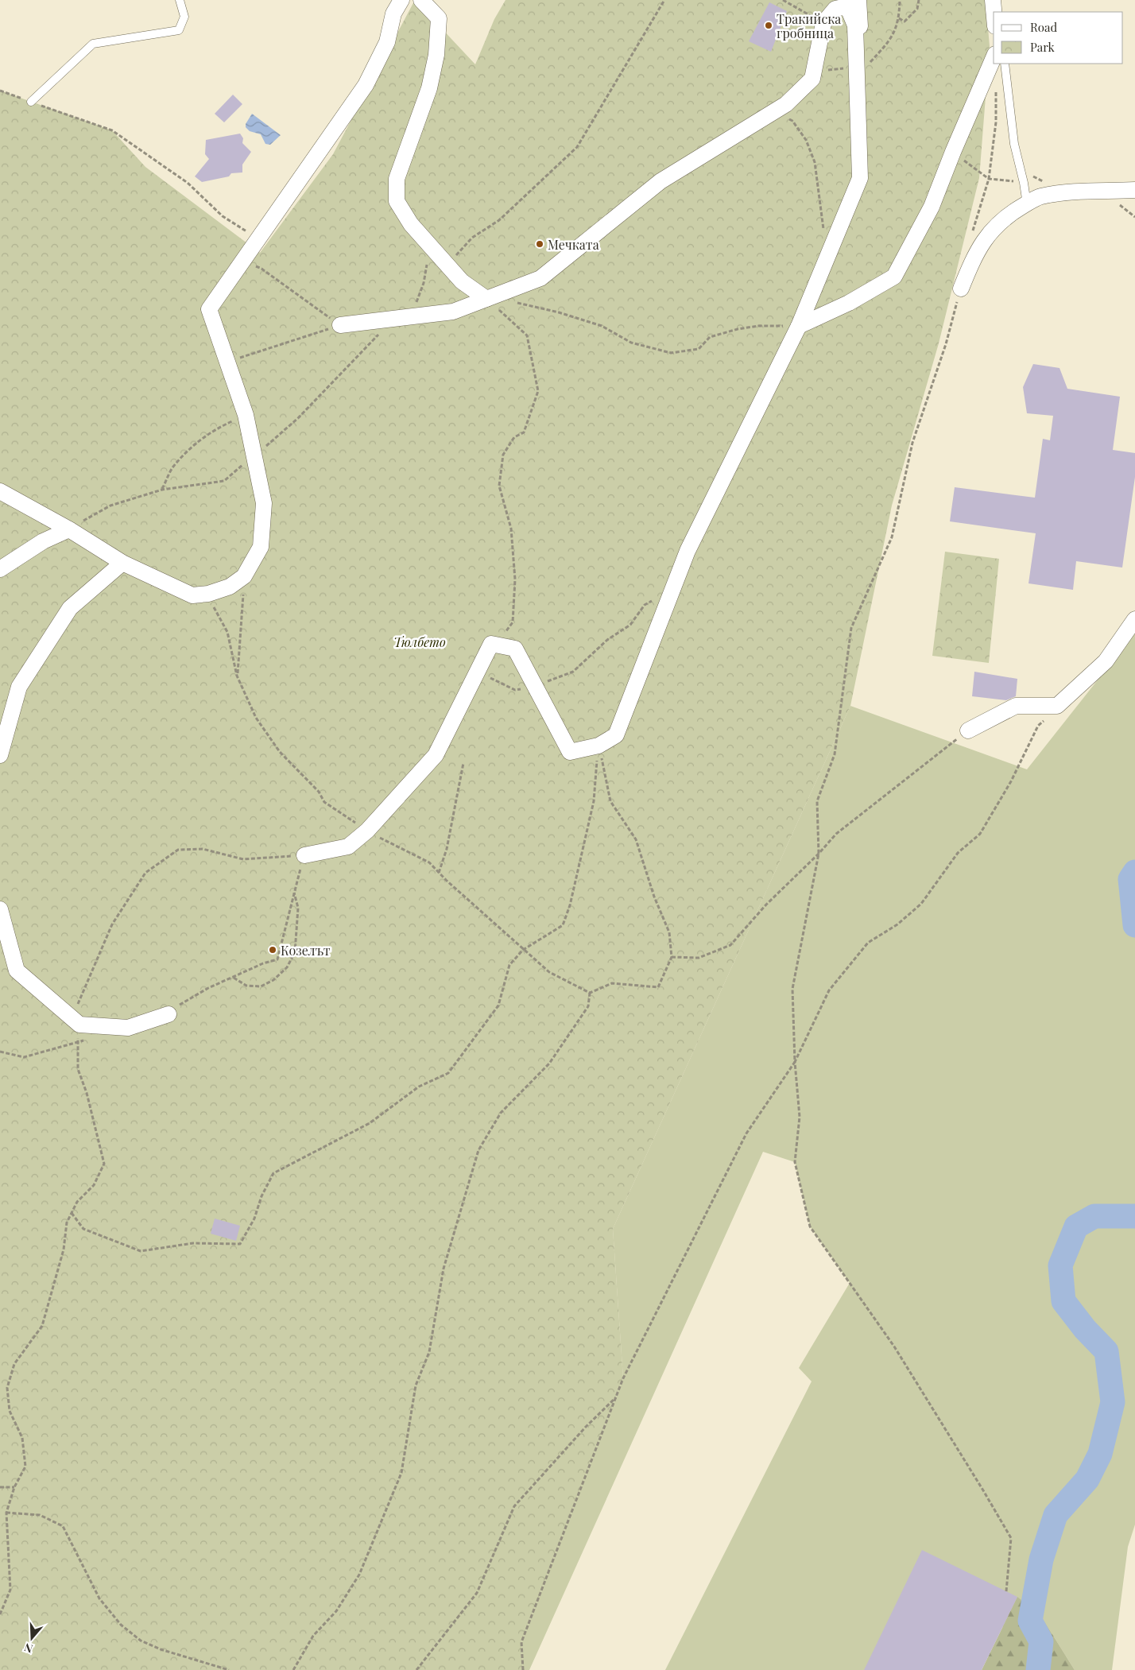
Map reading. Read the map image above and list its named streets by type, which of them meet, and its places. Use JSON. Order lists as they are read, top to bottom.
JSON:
{
  "parks": ["Тюлбето"],
  "places": ["Тракийска гробница", "Мечката", "Козелът"],
  "legend": ["Road", "Park"],
  "north": "bottom"
}
